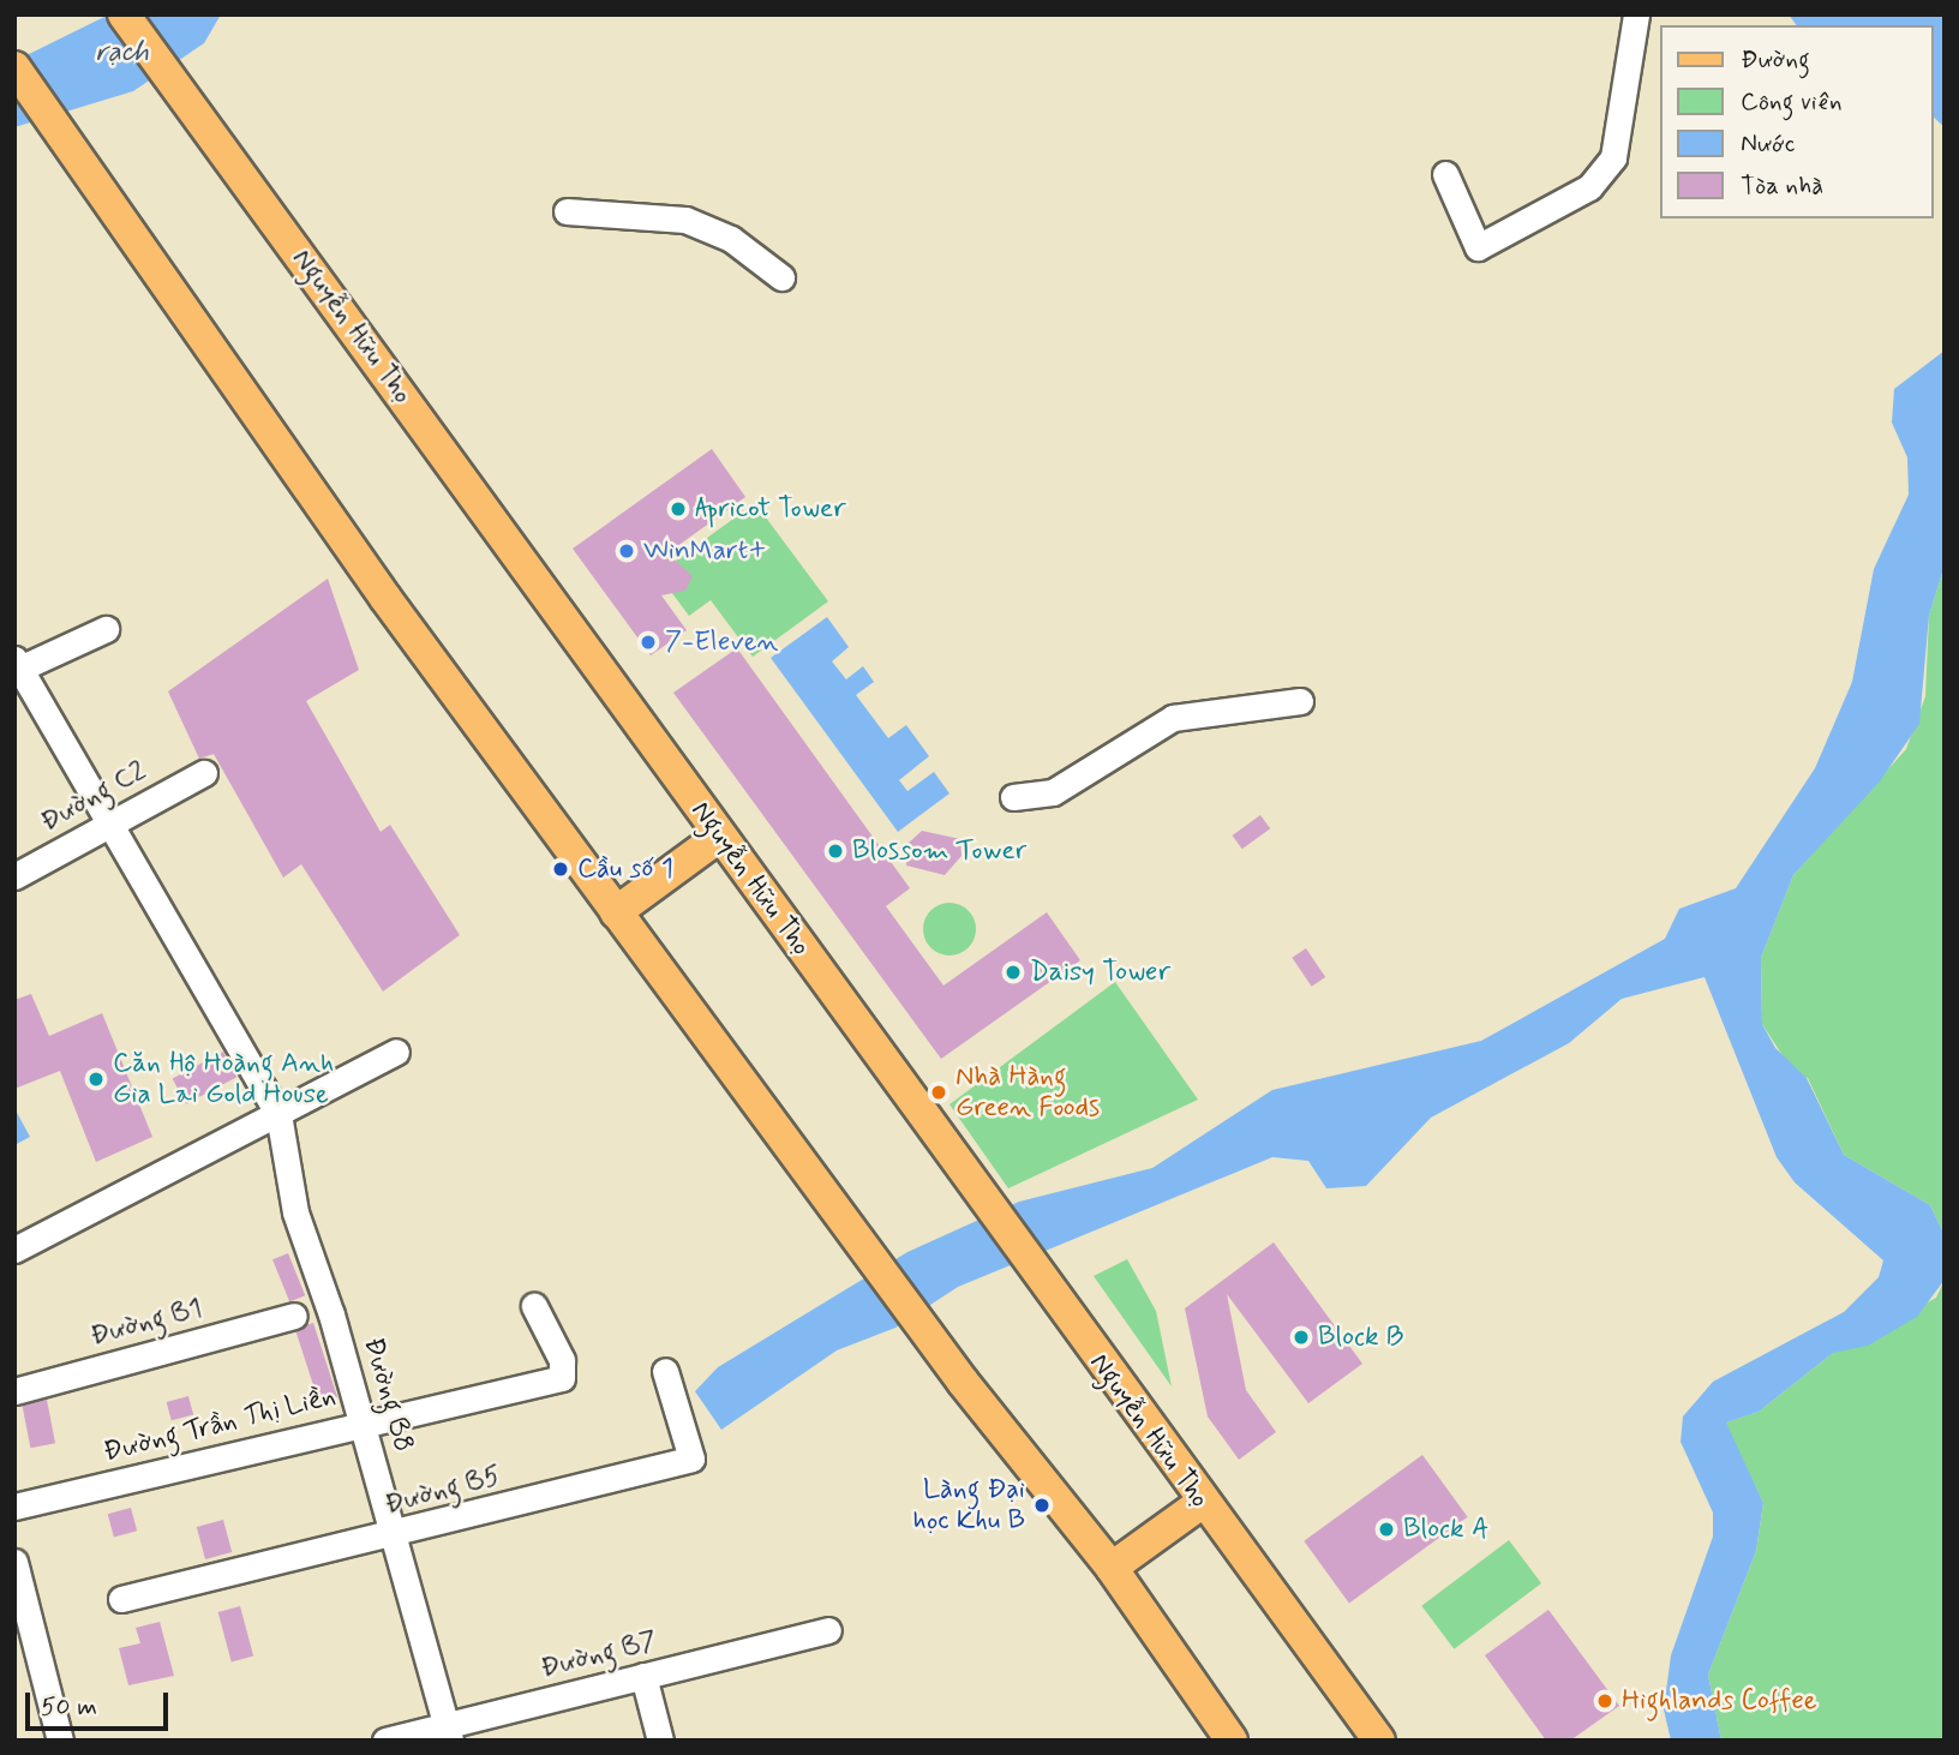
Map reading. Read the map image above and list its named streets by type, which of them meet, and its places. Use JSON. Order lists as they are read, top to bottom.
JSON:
{
  "streets": {
    "main road": ["Nguyễn Hữu Thọ"],
    "street": [
      "Đường C2",
      "Đường B1",
      "Đường B8",
      "Đường Trần Thị Liền",
      "Đường B5",
      "Đường B7"
    ]
  },
  "crossings": [
    ["Đường B8", "Đường Trần Thị Liền"],
    ["Đường B8", "Đường B5"],
    ["Đường B8", "Đường B7"]
  ],
  "water": ["rạch"],
  "places": [
    "Apricot Tower",
    "WinMart+",
    "7-Eleven",
    "Blossom Tower",
    "Cầu số 1",
    "Daisy Tower",
    "Căn Hộ Hoàng Anh Gia Lai Gold House",
    "Nhà Hàng Green Foods",
    "Block B",
    "Làng Đại học Khu B",
    "Block A",
    "Highlands Coffee"
  ],
  "legend": [
    "Đường",
    "Công viên",
    "Nước",
    "Tòa nhà"
  ],
  "scale_bar": "50 m"
}
